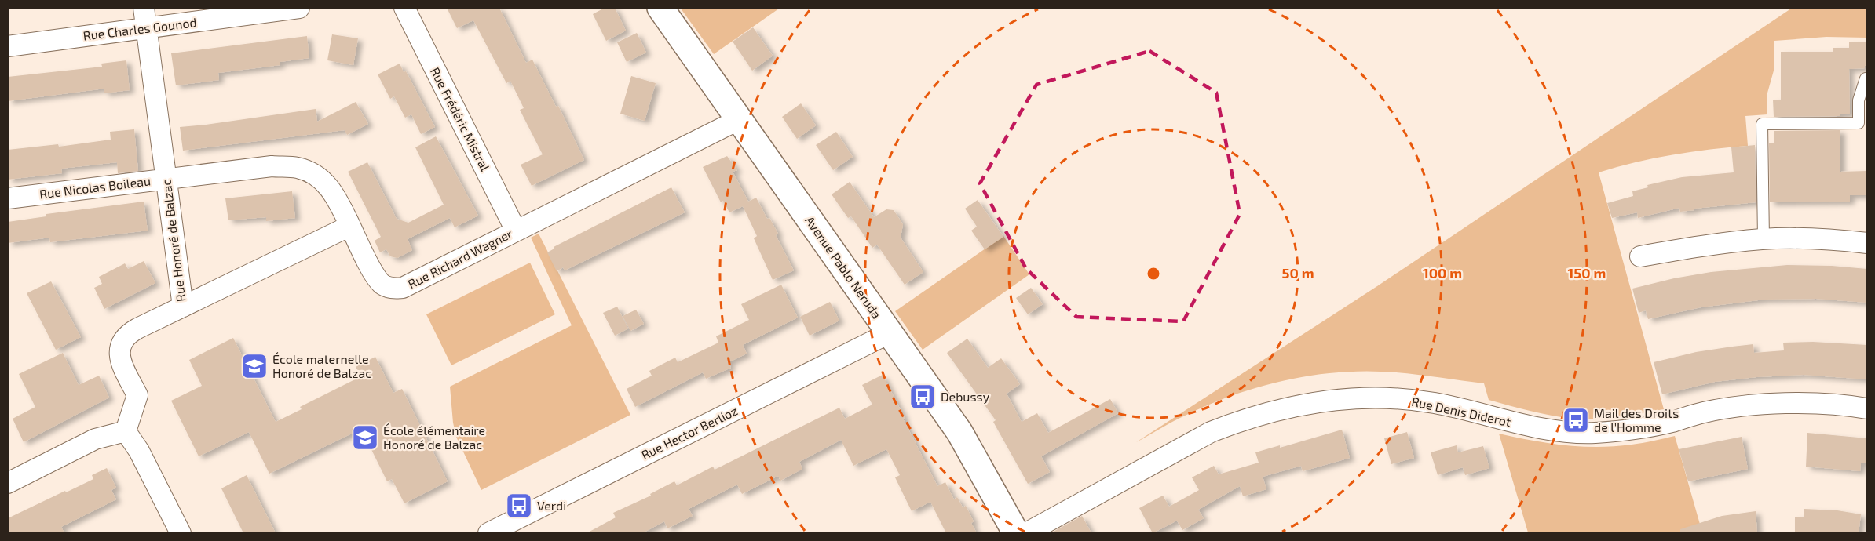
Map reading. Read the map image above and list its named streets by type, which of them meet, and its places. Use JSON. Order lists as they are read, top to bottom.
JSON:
{
  "streets": {
    "street": [
      "Rue Charles Gounod",
      "Rue Frédéric Mistral",
      "Rue Nicolas Boileau",
      "Rue Honoré de Balzac",
      "Rue Richard Wagner",
      "Avenue Pablo Neruda",
      "Rue Denis Diderot",
      "Rue Hector Berlioz"
    ]
  },
  "crossings": [
    ["Rue Charles Gounod", "Rue Honoré de Balzac"],
    ["Rue Frédéric Mistral", "Rue Richard Wagner"],
    ["Rue Nicolas Boileau", "Rue Honoré de Balzac"],
    ["Rue Nicolas Boileau", "Rue Richard Wagner"],
    ["Rue Richard Wagner", "Avenue Pablo Neruda"],
    ["Avenue Pablo Neruda", "Rue Hector Berlioz"]
  ],
  "places": {
    "school or university": ["École maternelle Honoré de Balzac", "École élémentaire Honoré de Balzac"],
    "bus stop": ["Debussy", "Mail des Droits de l'Homme", "Verdi"]
  },
  "rings": ["50 m", "100 m", "150 m"]
}
